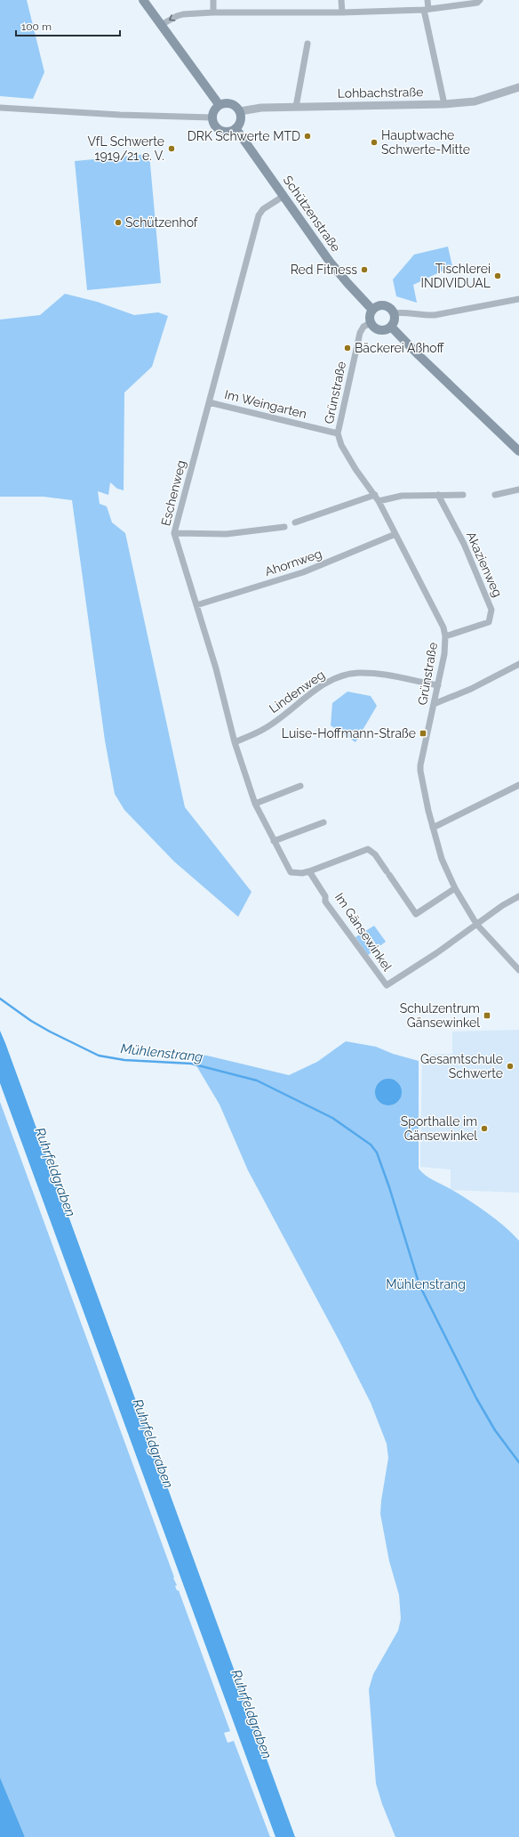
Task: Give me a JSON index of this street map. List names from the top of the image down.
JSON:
{
  "streets": {
    "main road": ["Schützenstraße"],
    "street": [
      "Lohbachstraße",
      "Grünstraße",
      "Im Weingarten",
      "Eschenweg",
      "Ahornweg",
      "Akazienweg",
      "Lindenweg",
      "Im Gänsewinkel"
    ]
  },
  "crossings": [
    ["Lohbachstraße", "Schützenstraße"],
    ["Schützenstraße", "Grünstraße"],
    ["Schützenstraße", "Eschenweg"],
    ["Grünstraße", "Im Weingarten"],
    ["Grünstraße", "Eschenweg"],
    ["Grünstraße", "Ahornweg"],
    ["Grünstraße", "Akazienweg"],
    ["Grünstraße", "Lindenweg"],
    ["Grünstraße", "Im Gänsewinkel"],
    ["Im Weingarten", "Eschenweg"],
    ["Eschenweg", "Ahornweg"],
    ["Eschenweg", "Lindenweg"],
    ["Eschenweg", "Im Gänsewinkel"]
  ],
  "water": ["Mühlenstrang", "Ruhrfeldgraben"],
  "parks": ["Mühlenstrang"],
  "places": {
    "other": [
      "DRK Schwerte MTD",
      "Hauptwache Schwerte-Mitte",
      "VfL Schwerte 1919/21 e. V.",
      "Schützenhof",
      "Red Fitness",
      "Tischlerei INDIVIDUAL",
      "Bäckerei Aßhoff",
      "Gesamtschule Schwerte",
      "Sporthalle im Gänsewinkel"
    ],
    "transit": ["Luise-Hoffmann-Straße", "Schulzentrum Gänsewinkel"]
  },
  "scale_bar": "100 m"
}
